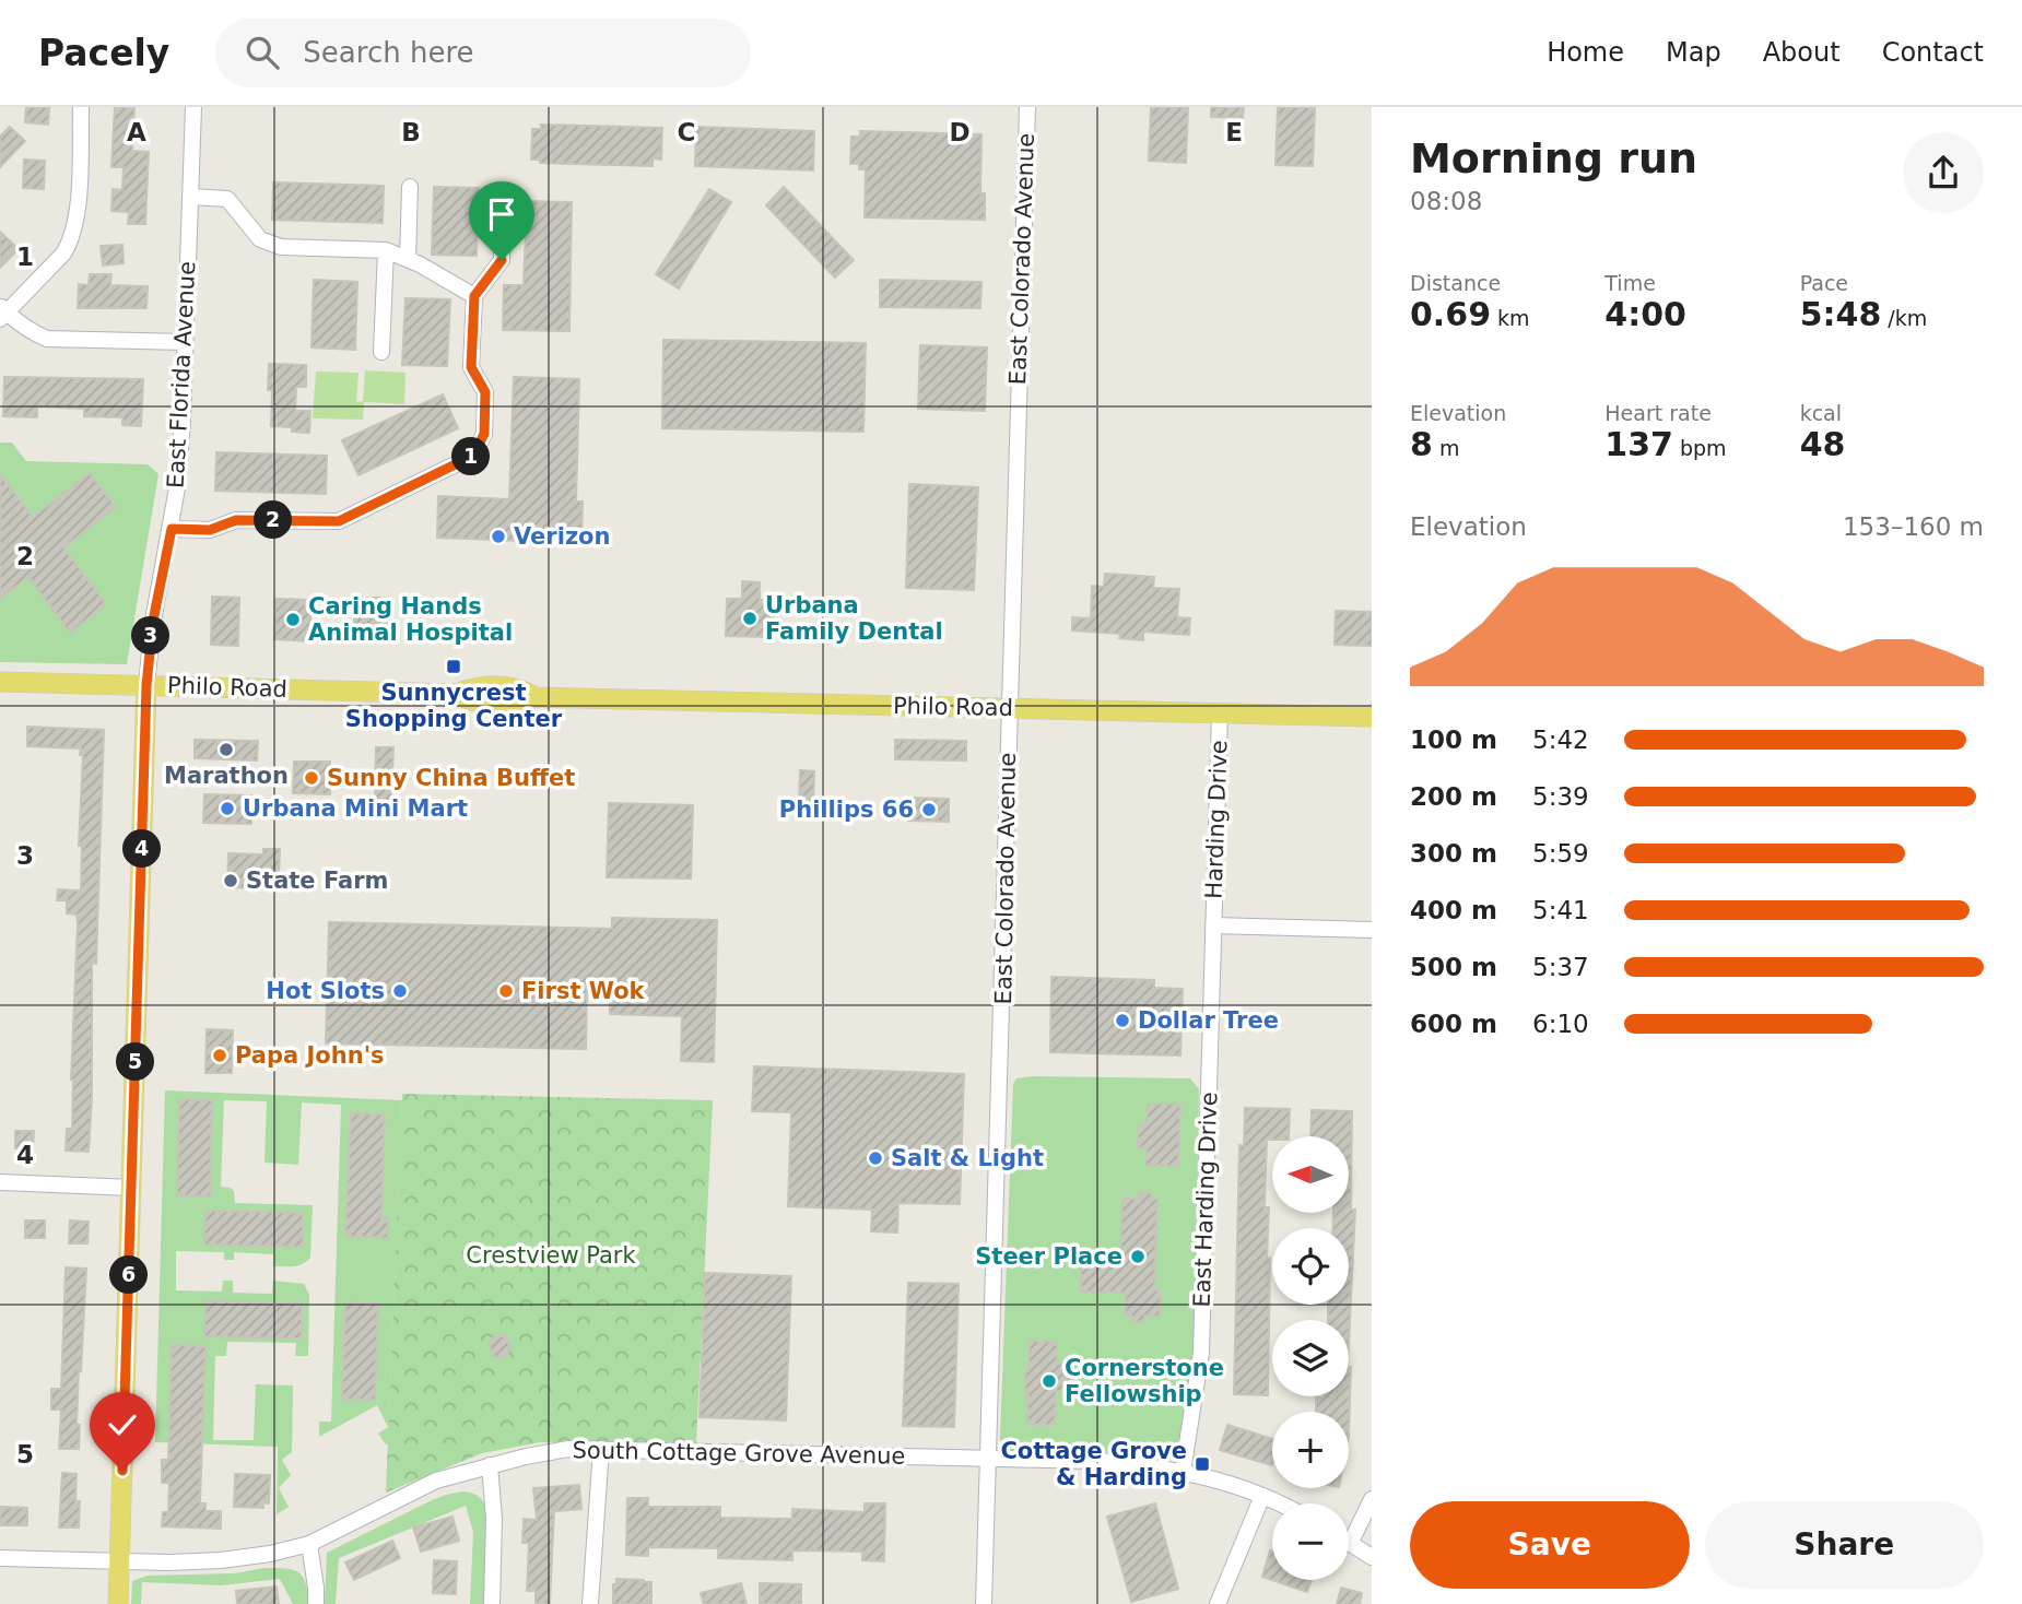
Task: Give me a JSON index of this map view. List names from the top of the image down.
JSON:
{
  "streets": {
    "main road": ["East Florida Avenue", "Philo Road"],
    "street": [
      "East Colorado Avenue",
      "Harding Drive",
      "East Harding Drive",
      "South Cottage Grove Avenue"
    ]
  },
  "crossings": [
    ["East Colorado Avenue", "Philo Road"],
    ["East Colorado Avenue", "South Cottage Grove Avenue"],
    ["East Florida Avenue", "Philo Road"],
    ["East Florida Avenue", "South Cottage Grove Avenue"],
    ["Philo Road", "Harding Drive"],
    ["Harding Drive", "East Harding Drive"],
    ["East Harding Drive", "South Cottage Grove Avenue"]
  ],
  "parks": ["Crestview Park"],
  "places": {
    "other": [
      "Verizon",
      "Urbana Family Dental",
      "Caring Hands Animal Hospital",
      "Marathon",
      "Sunny China Buffet",
      "Urbana Mini Mart",
      "Phillips 66",
      "State Farm",
      "Hot Slots",
      "First Wok",
      "Dollar Tree",
      "Papa John's",
      "Salt & Light",
      "Steer Place",
      "Cornerstone Fellowship"
    ],
    "transit": ["Sunnycrest Shopping Center", "Cottage Grove & Harding"]
  },
  "north": "left",
  "page": {
    "header": "Pacely",
    "search": "Search here",
    "nav": [
      "Home",
      "Map",
      "About",
      "Contact"
    ],
    "heading": ["Morning run", "08:08"],
    "stats": [
      ["Distance", "0.69 km"],
      ["Time", "4:00"],
      ["Pace", "5:48 /km"],
      ["Elevation", "8 m"],
      ["Heart rate", "137 bpm"],
      ["kcal", "48"]
    ],
    "pins": [
      "1",
      "2",
      "3",
      "4",
      "5",
      "6"
    ],
    "chart": ["Elevation", "153–160 m"],
    "list": [
      {
        "name": "100 m",
        "note": "5:42"
      },
      {
        "name": "200 m",
        "note": "5:39"
      },
      {
        "name": "300 m",
        "note": "5:59"
      },
      {
        "name": "400 m",
        "note": "5:41"
      },
      {
        "name": "500 m",
        "note": "5:37"
      },
      {
        "name": "600 m",
        "note": "6:10"
      }
    ],
    "map_buttons": ["+", "−"],
    "buttons": ["Save", "Share"]
  },
  "grid": {
    "columns": [
      "A",
      "B",
      "C",
      "D",
      "E"
    ],
    "rows": [
      "1",
      "2",
      "3",
      "4",
      "5"
    ]
  }
}
